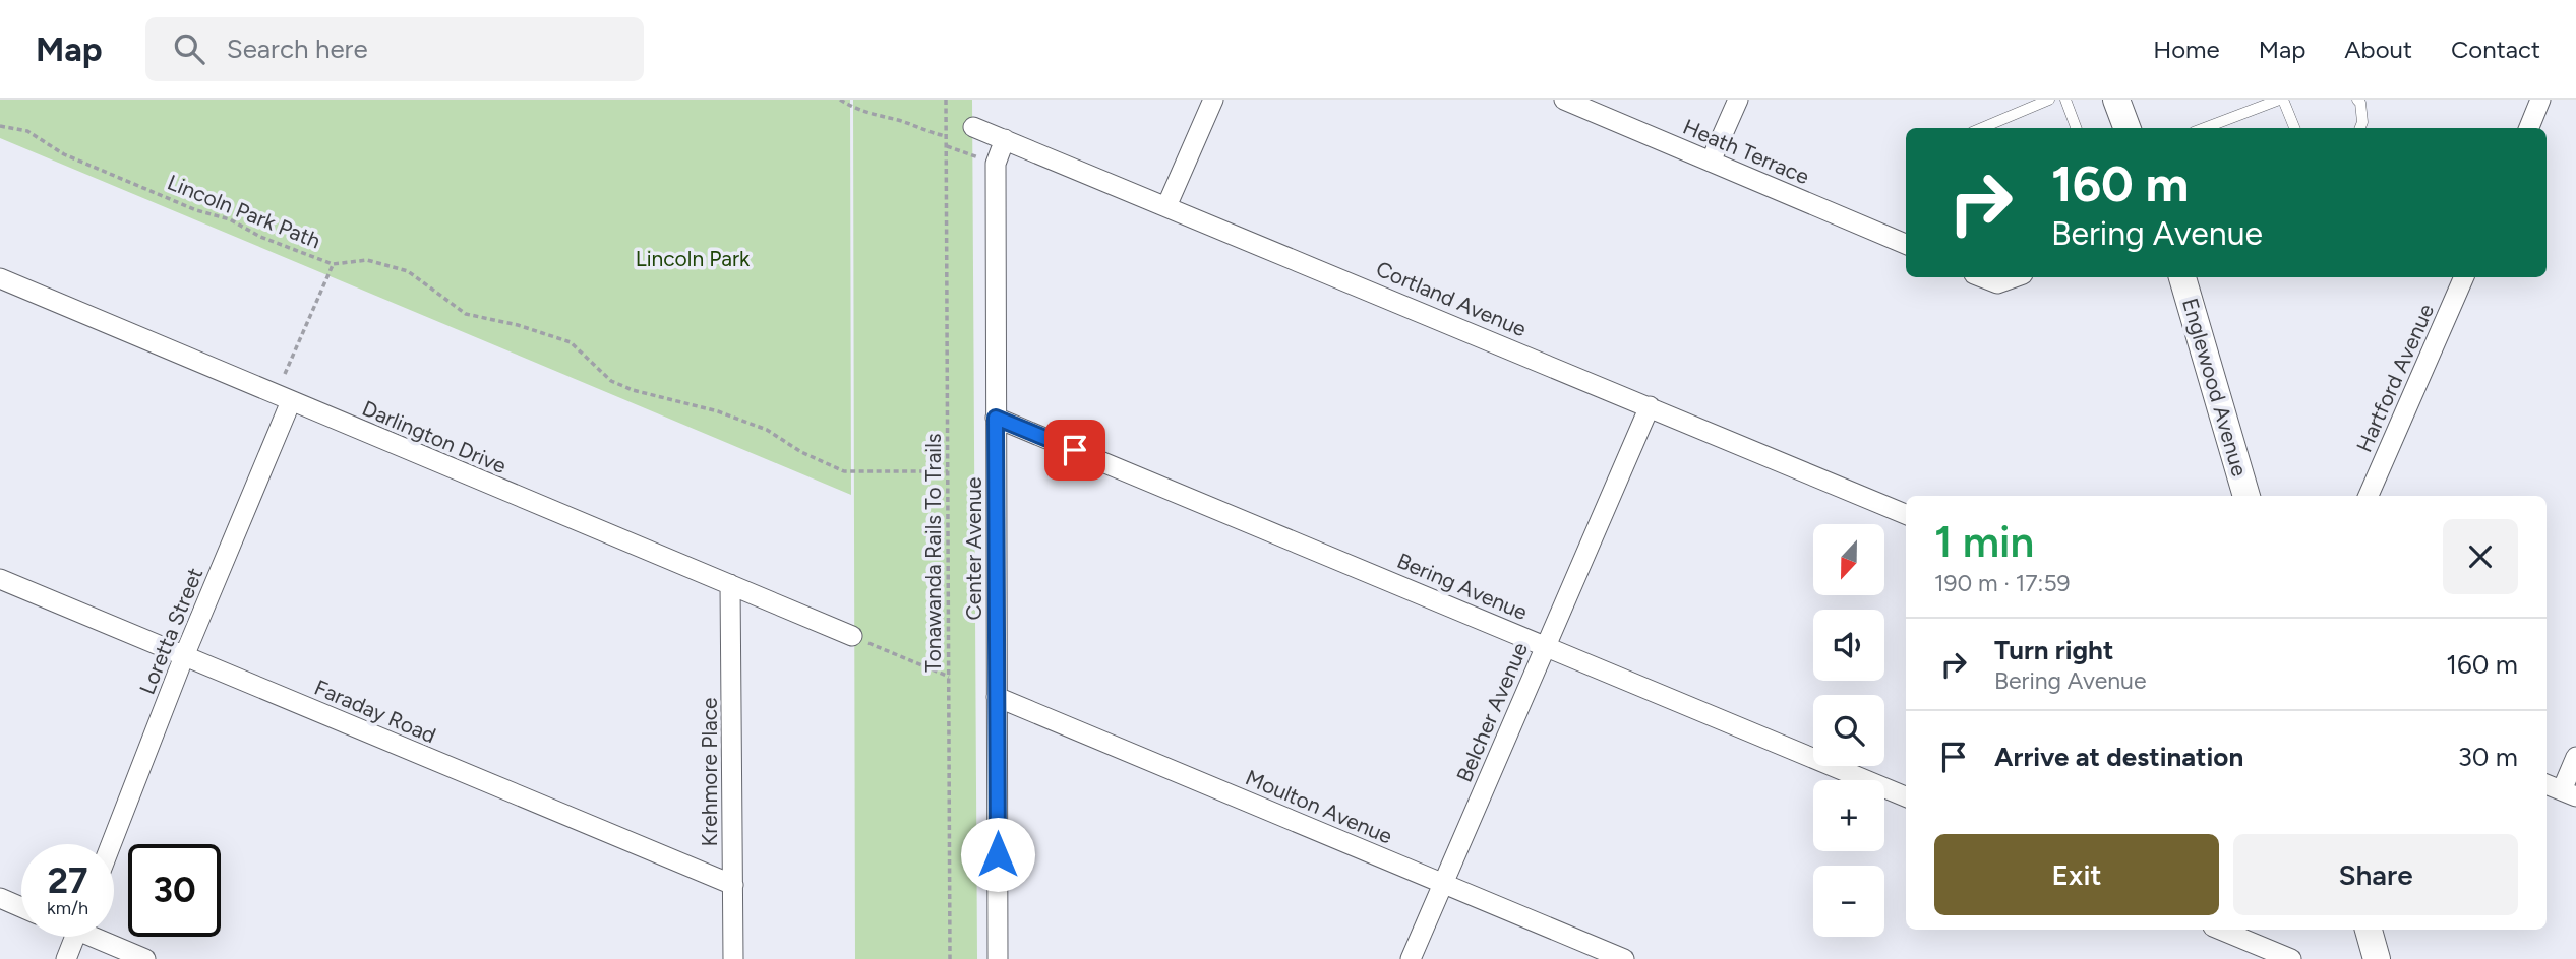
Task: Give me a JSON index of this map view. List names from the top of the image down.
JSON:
{
  "streets": {
    "street": [
      "Heath Terrace",
      "Cortland Avenue",
      "Hartford Avenue",
      "Englewood Avenue",
      "Darlington Drive",
      "Center Avenue",
      "Bering Avenue",
      "Loretta Street",
      "Faraday Road",
      "Belcher Avenue",
      "Krehmore Place",
      "Moulton Avenue"
    ],
    "path": ["Lincoln Park Path", "Tonawanda Rails To Trails"]
  },
  "crossings": [
    ["Lincoln Park Path", "Tonawanda Rails To Trails"],
    ["Cortland Avenue", "Center Avenue"],
    ["Cortland Avenue", "Belcher Avenue"],
    ["Darlington Drive", "Loretta Street"],
    ["Darlington Drive", "Krehmore Place"],
    ["Center Avenue", "Bering Avenue"],
    ["Center Avenue", "Moulton Avenue"],
    ["Bering Avenue", "Belcher Avenue"],
    ["Loretta Street", "Faraday Road"],
    ["Faraday Road", "Krehmore Place"],
    ["Belcher Avenue", "Moulton Avenue"]
  ],
  "parks": ["Lincoln Park"],
  "north": "bottom",
  "page": {
    "header": "Map",
    "search": "Search here",
    "nav": [
      "Home",
      "Map",
      "About",
      "Contact"
    ],
    "turn": ["160 m", "Bering Avenue"],
    "heading": ["1 min", "190 m · 17:59"],
    "map_buttons": ["+", "−"],
    "list": [
      {
        "name": "Turn right",
        "note": "Bering Avenue",
        "value": "160 m"
      },
      {
        "name": "Arrive at destination",
        "value": "30 m"
      }
    ],
    "buttons": ["Exit", "Share"],
    "speed": "27 km/h",
    "limit": "30"
  }
}
